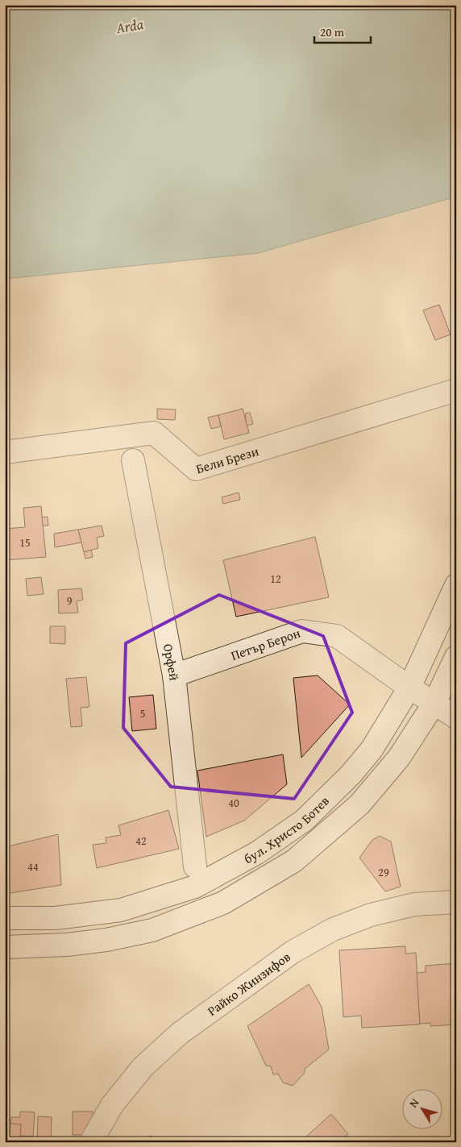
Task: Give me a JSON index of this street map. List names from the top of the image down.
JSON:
{
  "streets": {
    "street": [
      "Бели Брези",
      "Петър Берон",
      "Орфей",
      "бул. Христо Ботев",
      "Райко Жинзифов"
    ]
  },
  "crossings": [
    ["Петър Берон", "Орфей"],
    ["Петър Берон", "бул. Христо Ботев"]
  ],
  "water": ["Arda"],
  "house_numbers": [
    "15",
    "12",
    "9",
    "5",
    "40",
    "42",
    "44",
    "29"
  ],
  "scale_bar": "20 m",
  "north": "top left"
}
